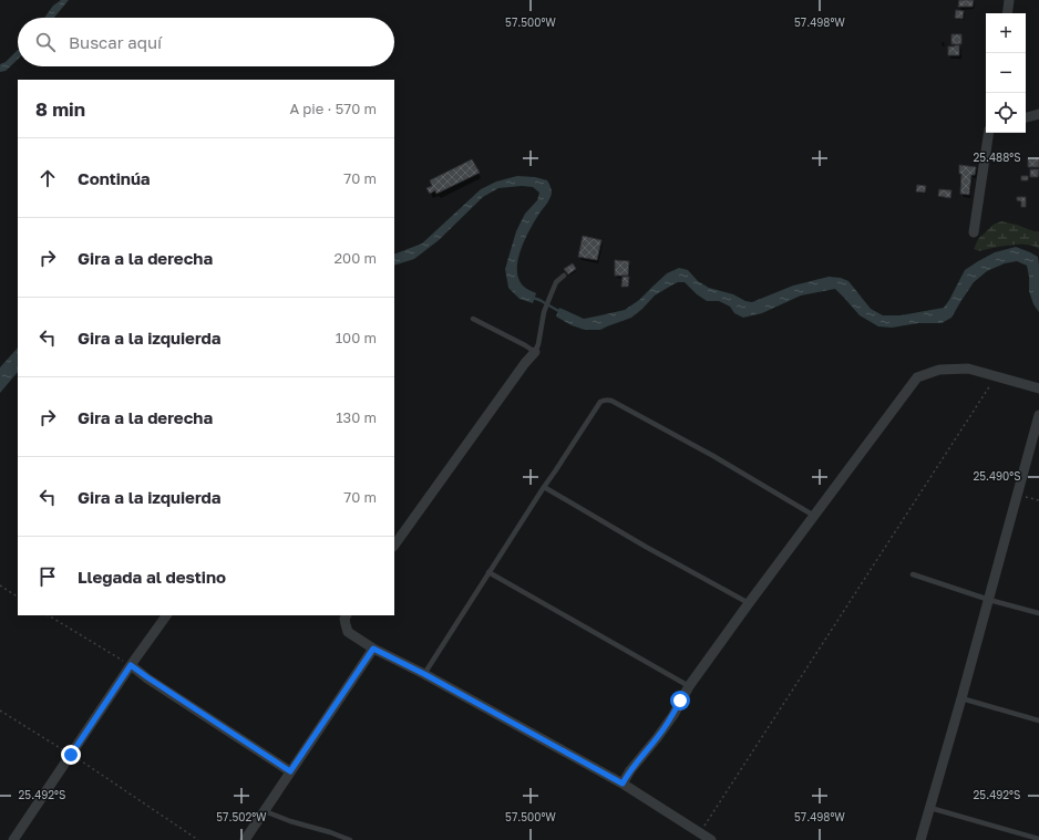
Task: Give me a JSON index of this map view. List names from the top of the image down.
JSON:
{
  "page": {
    "map_buttons": ["+", "−"],
    "search": "Buscar aquí",
    "heading": ["8 min", "A pie · 570 m"],
    "list": [
      ["Continúa", "70 m"],
      ["Gira a la derecha", "200 m"],
      ["Gira a la izquierda", "100 m"],
      ["Gira a la derecha", "130 m"],
      ["Gira a la izquierda", "70 m"],
      "Llegada al destino"
    ]
  },
  "coordinates": [
    "57.500°W",
    "57.498°W",
    "25.488°S",
    "25.490°S",
    "25.492°S",
    "57.502°W"
  ]
}
